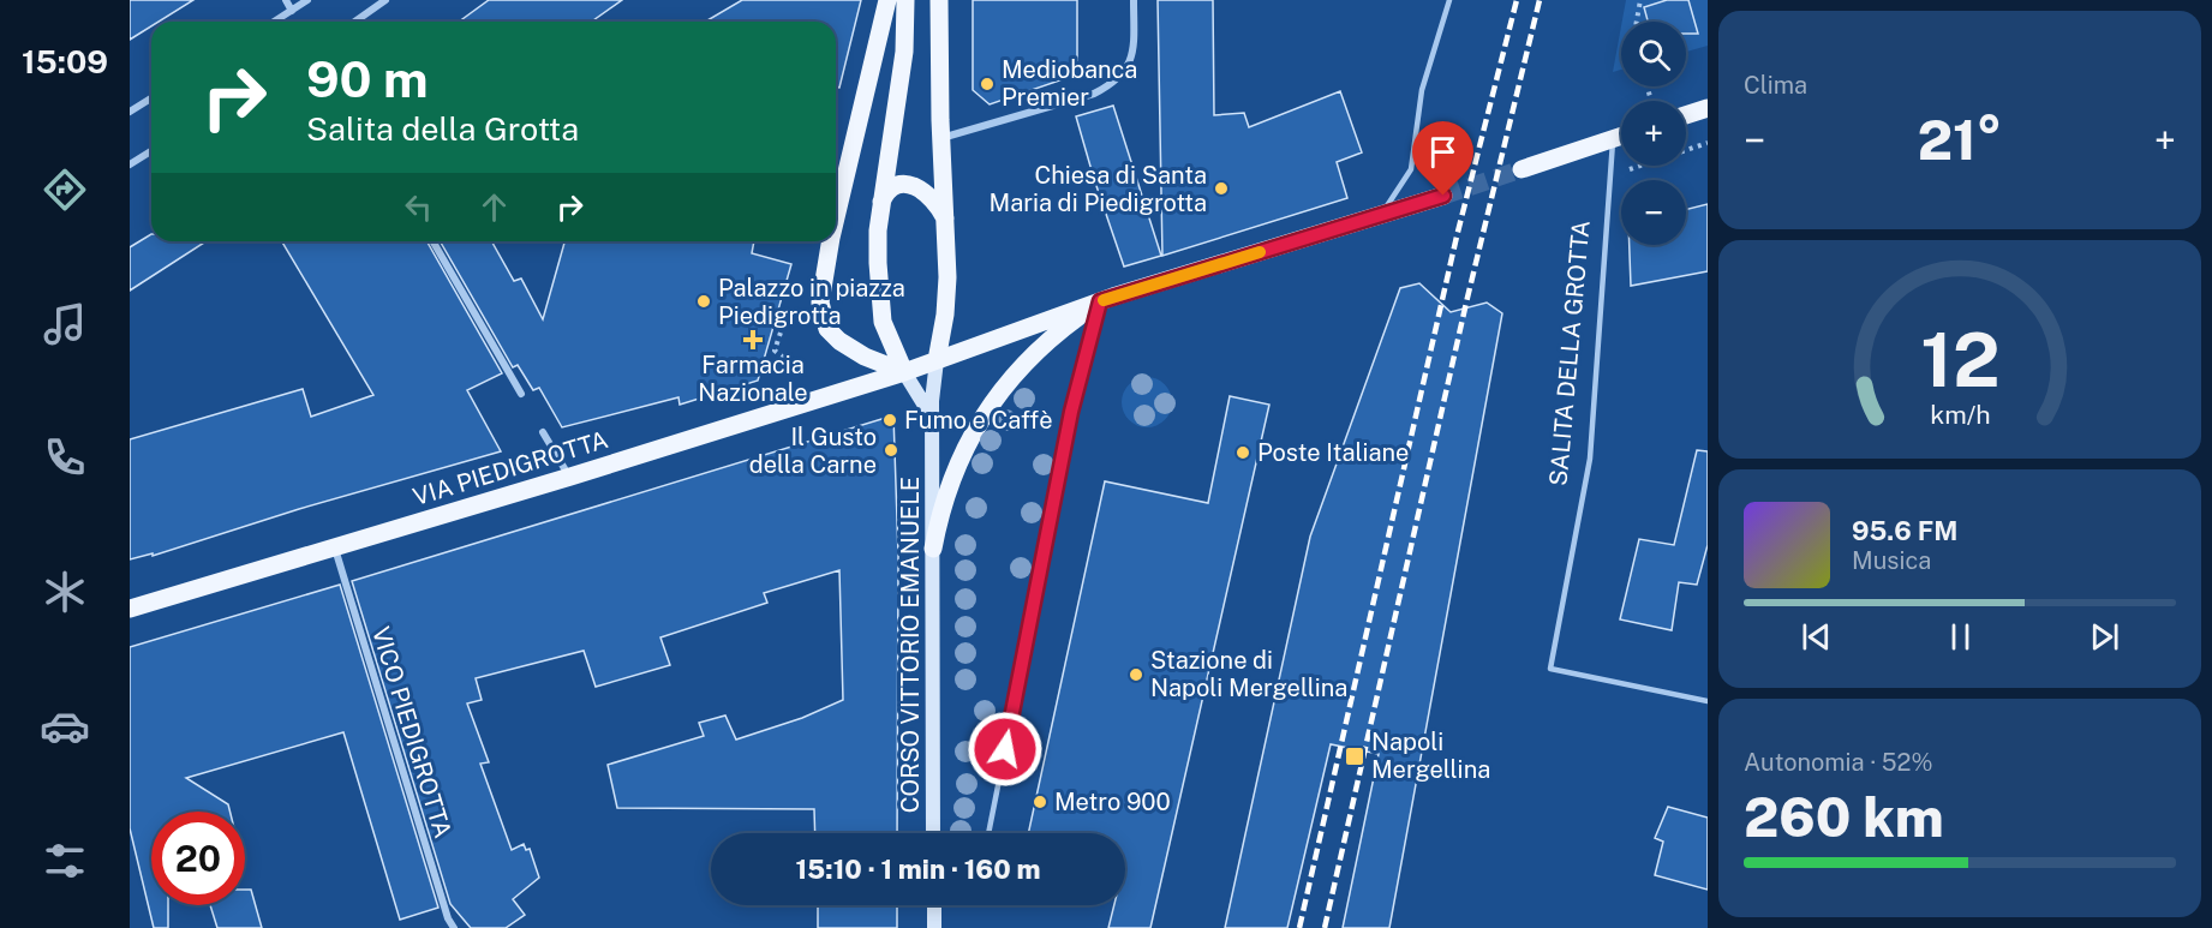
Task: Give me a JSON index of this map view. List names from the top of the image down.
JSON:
{
  "streets": {
    "main road": ["VIA PIEDIGROTTA"],
    "street": ["CORSO VITTORIO EMANUELE", "VICO PIEDIGROTTA"],
    "lane": ["SALITA DELLA GROTTA"]
  },
  "crossings": [
    ["VIA PIEDIGROTTA", "VICO PIEDIGROTTA"]
  ],
  "places": {
    "other": [
      "Mediobanca Premier",
      "Chiesa di Santa Maria di Piedigrotta",
      "Palazzo in piazza Piedigrotta",
      "Fumo e Caffè",
      "Il Gusto della Carne",
      "Poste Italiane",
      "Stazione di Napoli Mergellina",
      "Metro 900"
    ],
    "health": ["Farmacia Nazionale"],
    "transit": ["Napoli Mergellina"]
  },
  "page": {
    "tabs": "15:09",
    "tile": [
      "Clima",
      ["Autonomia · 52%", "260 km"]
    ],
    "map_buttons": ["+", "−"],
    "turn": ["90 m", "Salita della Grotta"],
    "heat": ["−", "21°", "+"],
    "song": ["95.6 FM", "Musica"],
    "limit": "20",
    "trip": "15:10 · 1 min · 160 m",
    "gauge": ["12", "km/h"]
  }
}
